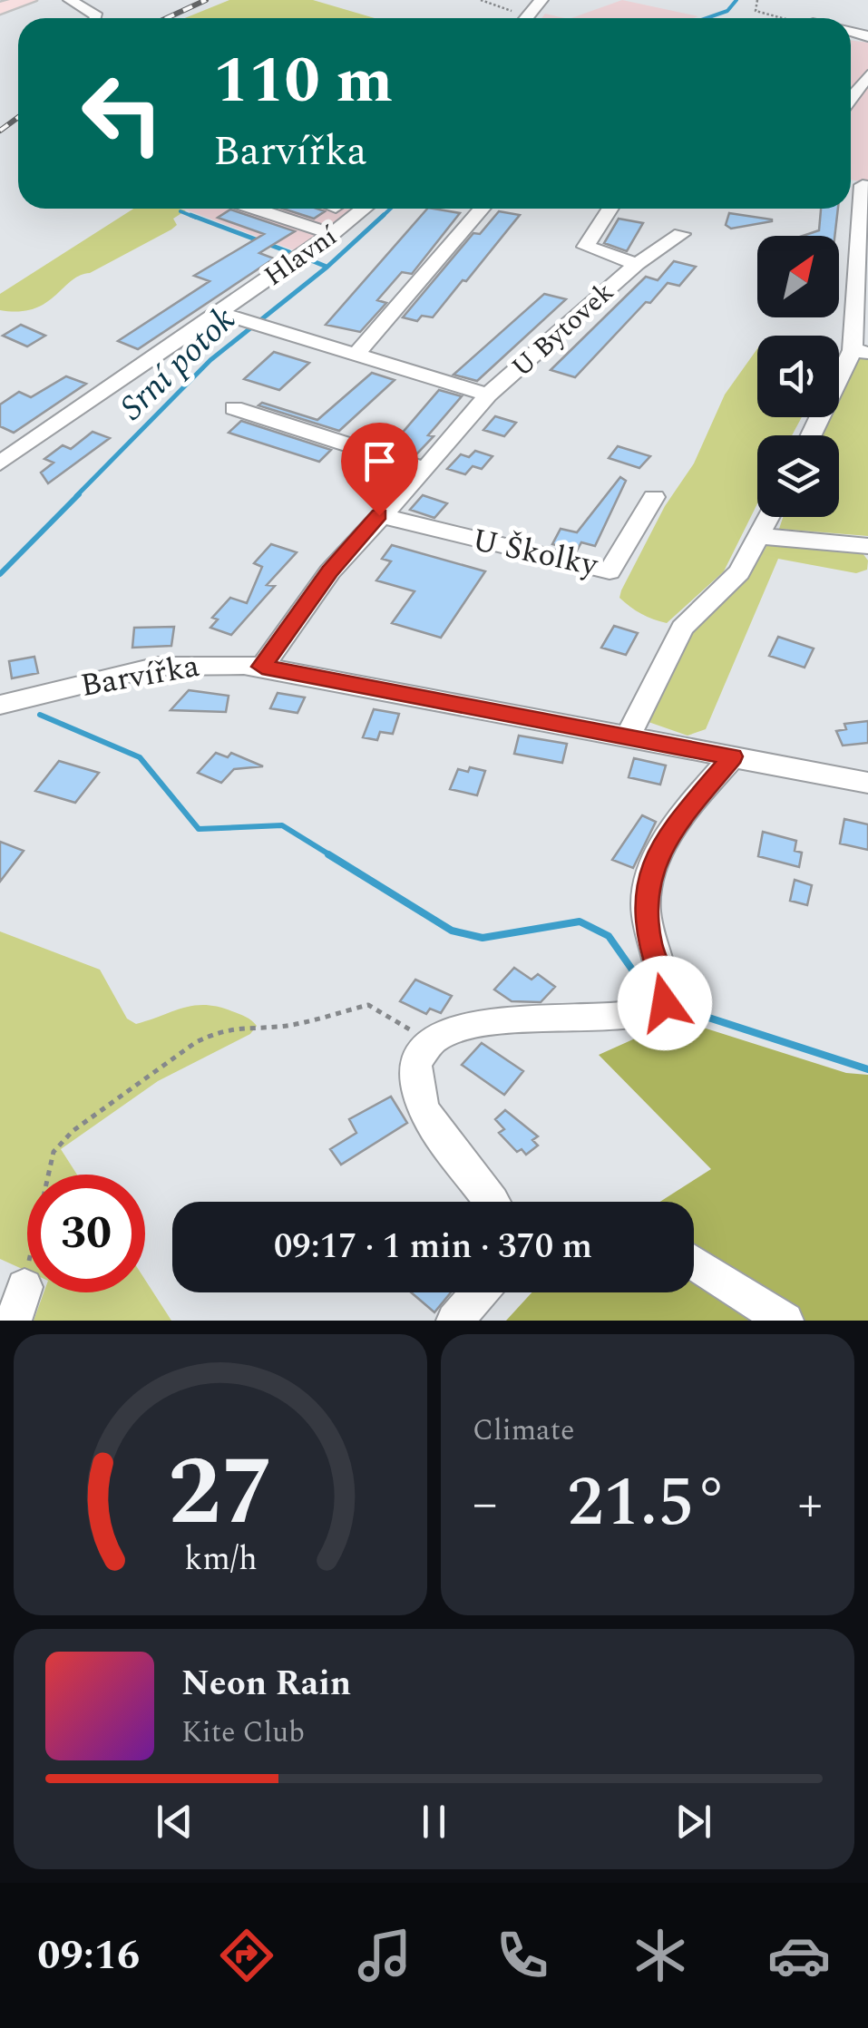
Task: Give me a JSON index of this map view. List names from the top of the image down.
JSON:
{
  "streets": {
    "street": [
      "Hlavní",
      "U Bytovek",
      "U Školky",
      "Barvířka"
    ]
  },
  "water": ["Srní potok"],
  "north": "top right",
  "page": {
    "turn": ["110 m", "Barvířka"],
    "limit": "30",
    "trip": "09:17 · 1 min · 370 m",
    "tile": "Climate",
    "heat": ["−", "21.5°", "+"],
    "song": ["Neon Rain", "Kite Club"],
    "tabs": "09:16",
    "gauge": ["27", "km/h"]
  }
}
